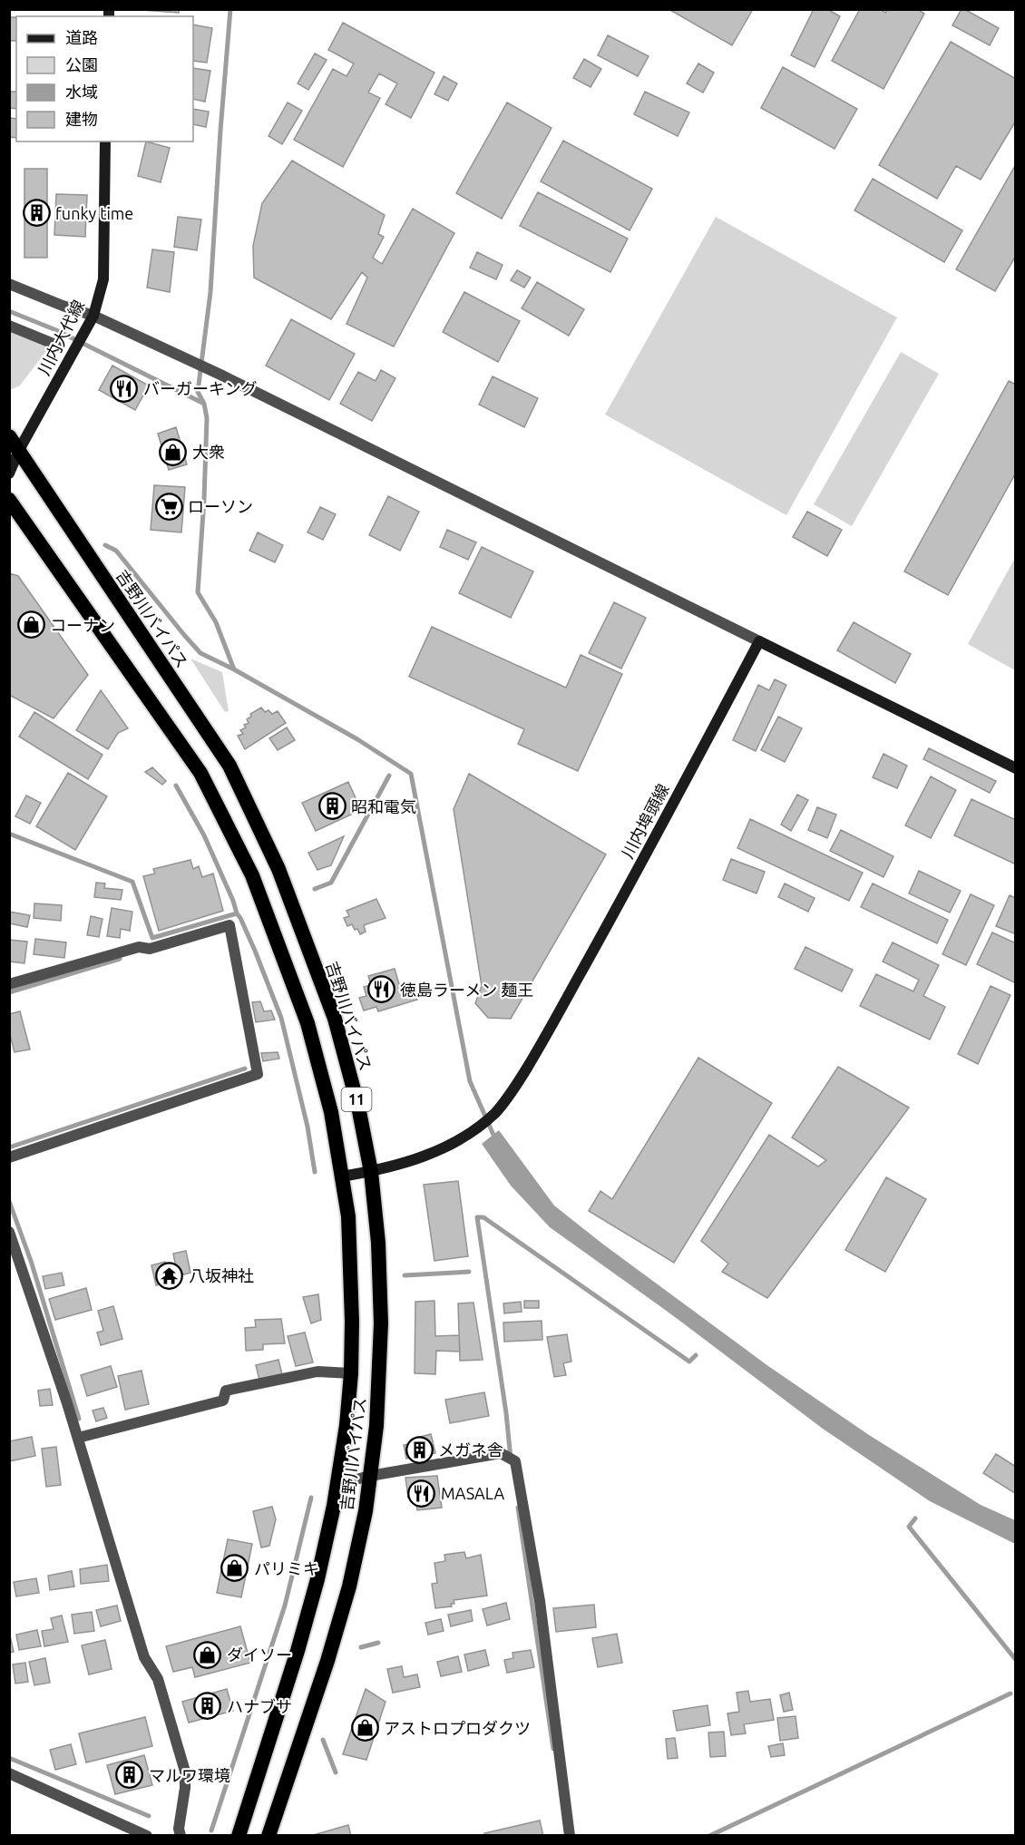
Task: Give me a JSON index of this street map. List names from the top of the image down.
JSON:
{
  "streets": {
    "highway": ["吉野川バイパス", "11"],
    "main road": ["川内大代線", "川内埠頭線"]
  },
  "crossings": [
    ["川内大代線", "吉野川バイパス"],
    ["吉野川バイパス", "川内埠頭線"]
  ],
  "places": {
    "building": [
      "funky time",
      "昭和電気",
      "メガネ舎",
      "ハナブサ",
      "マルワ環境"
    ],
    "restaurant": ["バーガーキング", "徳島ラーメン 麺王", "MASALA"],
    "shop": [
      "大衆",
      "コーナン",
      "パリミキ",
      "ダイソー",
      "アストロプロダクツ"
    ],
    "supermarket": ["ローソン"],
    "temple": ["八坂神社"]
  },
  "legend": [
    "道路",
    "公園",
    "水域",
    "建物"
  ]
}
